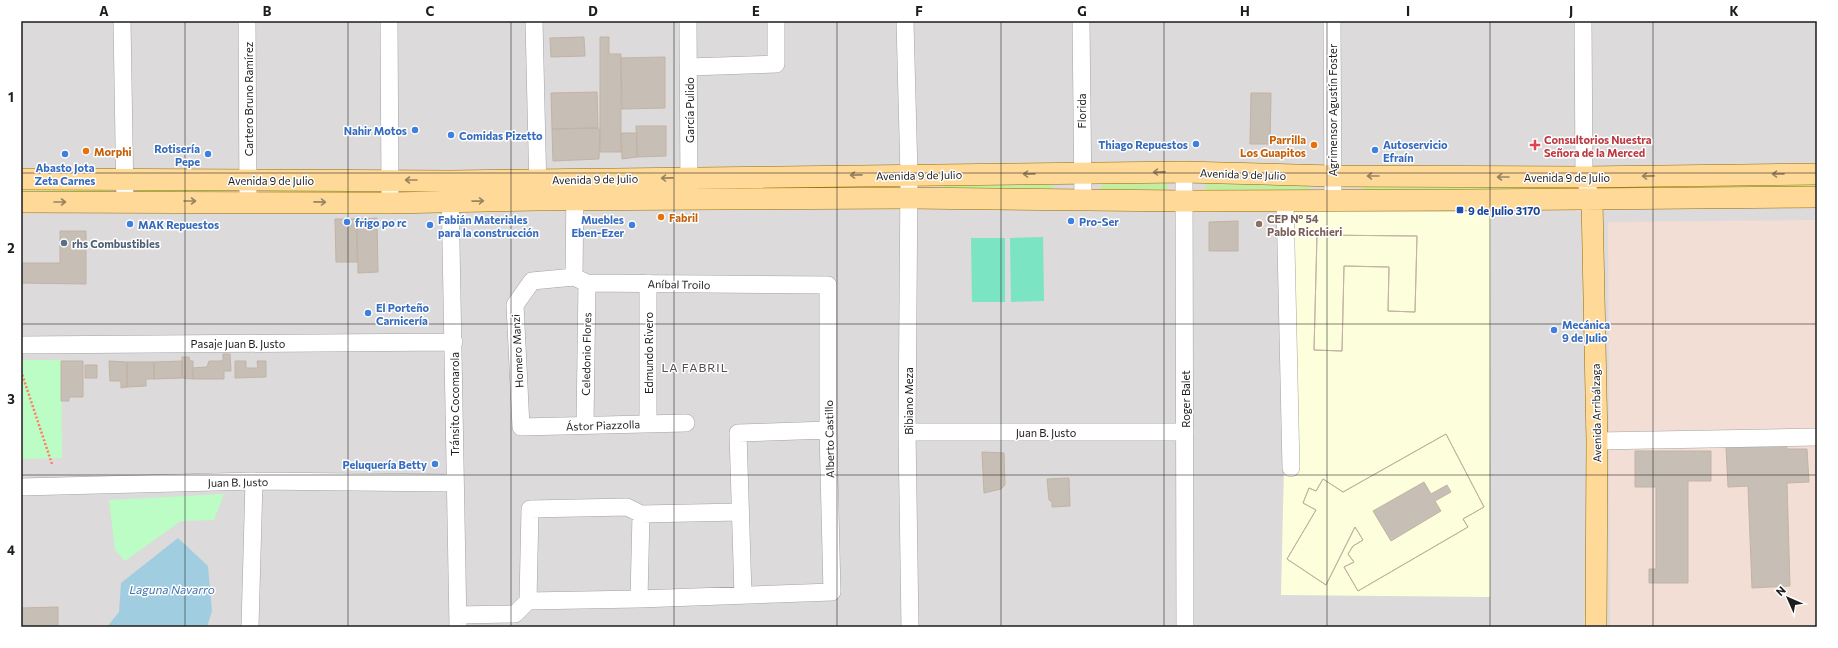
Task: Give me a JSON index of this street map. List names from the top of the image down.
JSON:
{
  "streets": {
    "main road": ["Avenida 9 de Julio", "Avenida Arribálzaga"],
    "street": [
      "Cartero Bruno Ramírez",
      "García Pulido",
      "Agrimensor Agustín Foster",
      "Florida",
      "Aníbal Troilo",
      "Pasaje Juan B. Justo",
      "Homero Manzi",
      "Edmundo Rivero",
      "Celedonio Flores",
      "Roger Balet",
      "Bibiano Meza",
      "Tránsito Cocomarola",
      "Ástor Piazzolla",
      "Juan B. Justo",
      "Alberto Castillo"
    ]
  },
  "crossings": [
    ["Cartero Bruno Ramírez", "Avenida 9 de Julio"],
    ["García Pulido", "Avenida 9 de Julio"],
    ["Agrimensor Agustín Foster", "Avenida 9 de Julio"],
    ["Florida", "Avenida 9 de Julio"],
    ["Avenida 9 de Julio", "Celedonio Flores"],
    ["Avenida 9 de Julio", "Roger Balet"],
    ["Avenida 9 de Julio", "Bibiano Meza"],
    ["Avenida 9 de Julio", "Tránsito Cocomarola"],
    ["Avenida 9 de Julio", "Avenida Arribálzaga"],
    ["Aníbal Troilo", "Homero Manzi"],
    ["Aníbal Troilo", "Edmundo Rivero"],
    ["Aníbal Troilo", "Celedonio Flores"],
    ["Aníbal Troilo", "Alberto Castillo"],
    ["Pasaje Juan B. Justo", "Tránsito Cocomarola"],
    ["Homero Manzi", "Ástor Piazzolla"],
    ["Edmundo Rivero", "Ástor Piazzolla"],
    ["Celedonio Flores", "Ástor Piazzolla"],
    ["Roger Balet", "Juan B. Justo"],
    ["Bibiano Meza", "Juan B. Justo"],
    ["Tránsito Cocomarola", "Juan B. Justo"]
  ],
  "districts": ["LA FABRIL"],
  "water": ["Laguna Navarro"],
  "places": {
    "other": [
      "Nahir Motos",
      "Comidas Pizetto",
      "Thiago Repuestos",
      "Parrilla Los Guapitos",
      "Autoservicio Efraín",
      "Morphi",
      "Abasto Jota Zeta Carnes",
      "Rotisería Pepe",
      "Fabril",
      "Pro-Ser",
      "frigo po rc",
      "MAK Repuestos",
      "CEP Nº 54 Pablo Ricchieri",
      "Fabián Materiales para la construcción",
      "Muebles Eben-Ezer",
      "rhs Combustibles",
      "El Porteño Carnicería",
      "Mecánica 9 de Julio",
      "Peluquería Betty"
    ],
    "health": ["Consultorios Nuestra Señora de la Merced"],
    "transit": ["9 de Julio 3170"]
  },
  "north": "top left",
  "grid": {
    "columns": [
      "A",
      "B",
      "C",
      "D",
      "E",
      "F",
      "G",
      "H",
      "I",
      "J",
      "K"
    ],
    "rows": [
      "1",
      "2",
      "3",
      "4"
    ]
  }
}
